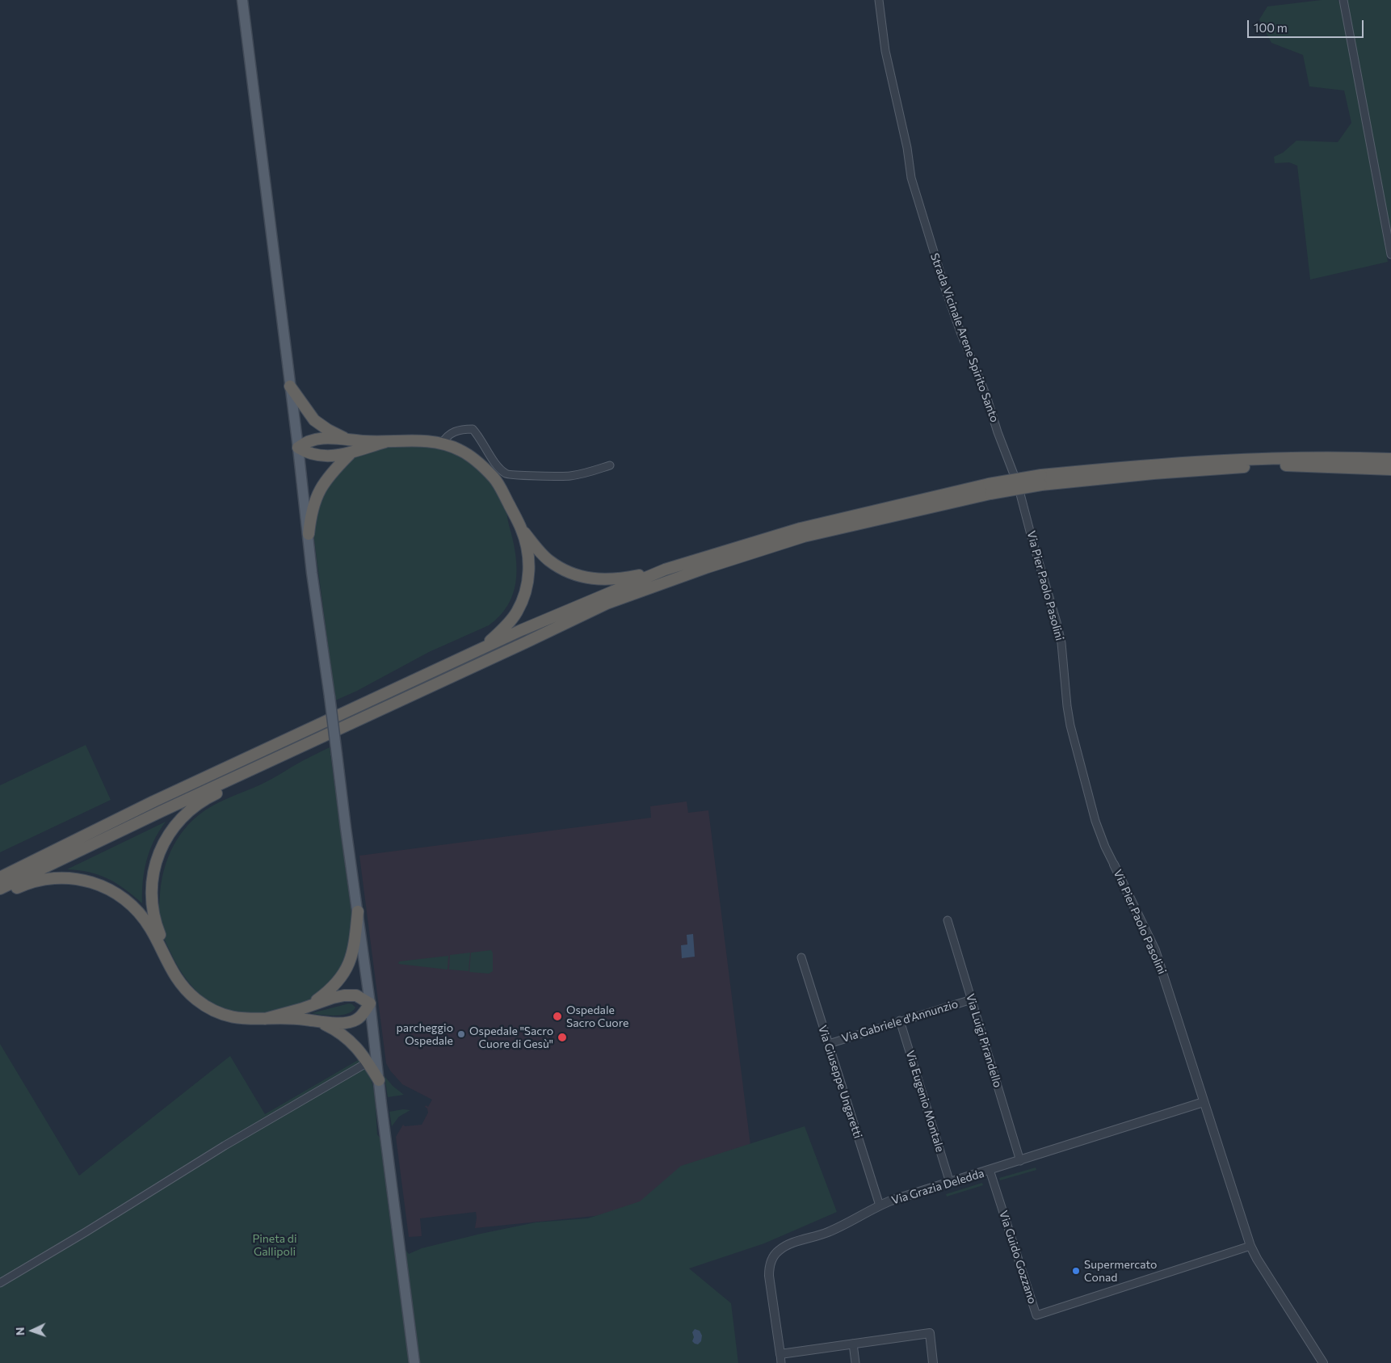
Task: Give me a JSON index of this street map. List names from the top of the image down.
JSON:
{
  "streets": {
    "street": [
      "Strada Vicinale Arene Spirito Santo",
      "Via Pier Paolo Pasolini",
      "Via Gabriele d'Annunzio",
      "Via Luigi Pirandello",
      "Via Giuseppe Ungaretti",
      "Via Eugenio Montale",
      "Via Grazia Deledda",
      "Via Guido Gozzano"
    ]
  },
  "crossings": [
    ["Strada Vicinale Arene Spirito Santo", "Via Pier Paolo Pasolini"],
    ["Via Pier Paolo Pasolini", "Via Grazia Deledda"],
    ["Via Pier Paolo Pasolini", "Via Guido Gozzano"],
    ["Via Gabriele d'Annunzio", "Via Luigi Pirandello"],
    ["Via Gabriele d'Annunzio", "Via Giuseppe Ungaretti"],
    ["Via Gabriele d'Annunzio", "Via Eugenio Montale"],
    ["Via Luigi Pirandello", "Via Grazia Deledda"],
    ["Via Giuseppe Ungaretti", "Via Grazia Deledda"],
    ["Via Eugenio Montale", "Via Grazia Deledda"],
    ["Via Grazia Deledda", "Via Guido Gozzano"]
  ],
  "parks": ["Pineta di Gallipoli"],
  "places": [
    "Ospedale Sacro Cuore",
    "parcheggio Ospedale",
    "Ospedale \"Sacro Cuore di Gesù\"",
    "Supermercato Conad"
  ],
  "scale_bar": "100 m",
  "north": "left"
}
